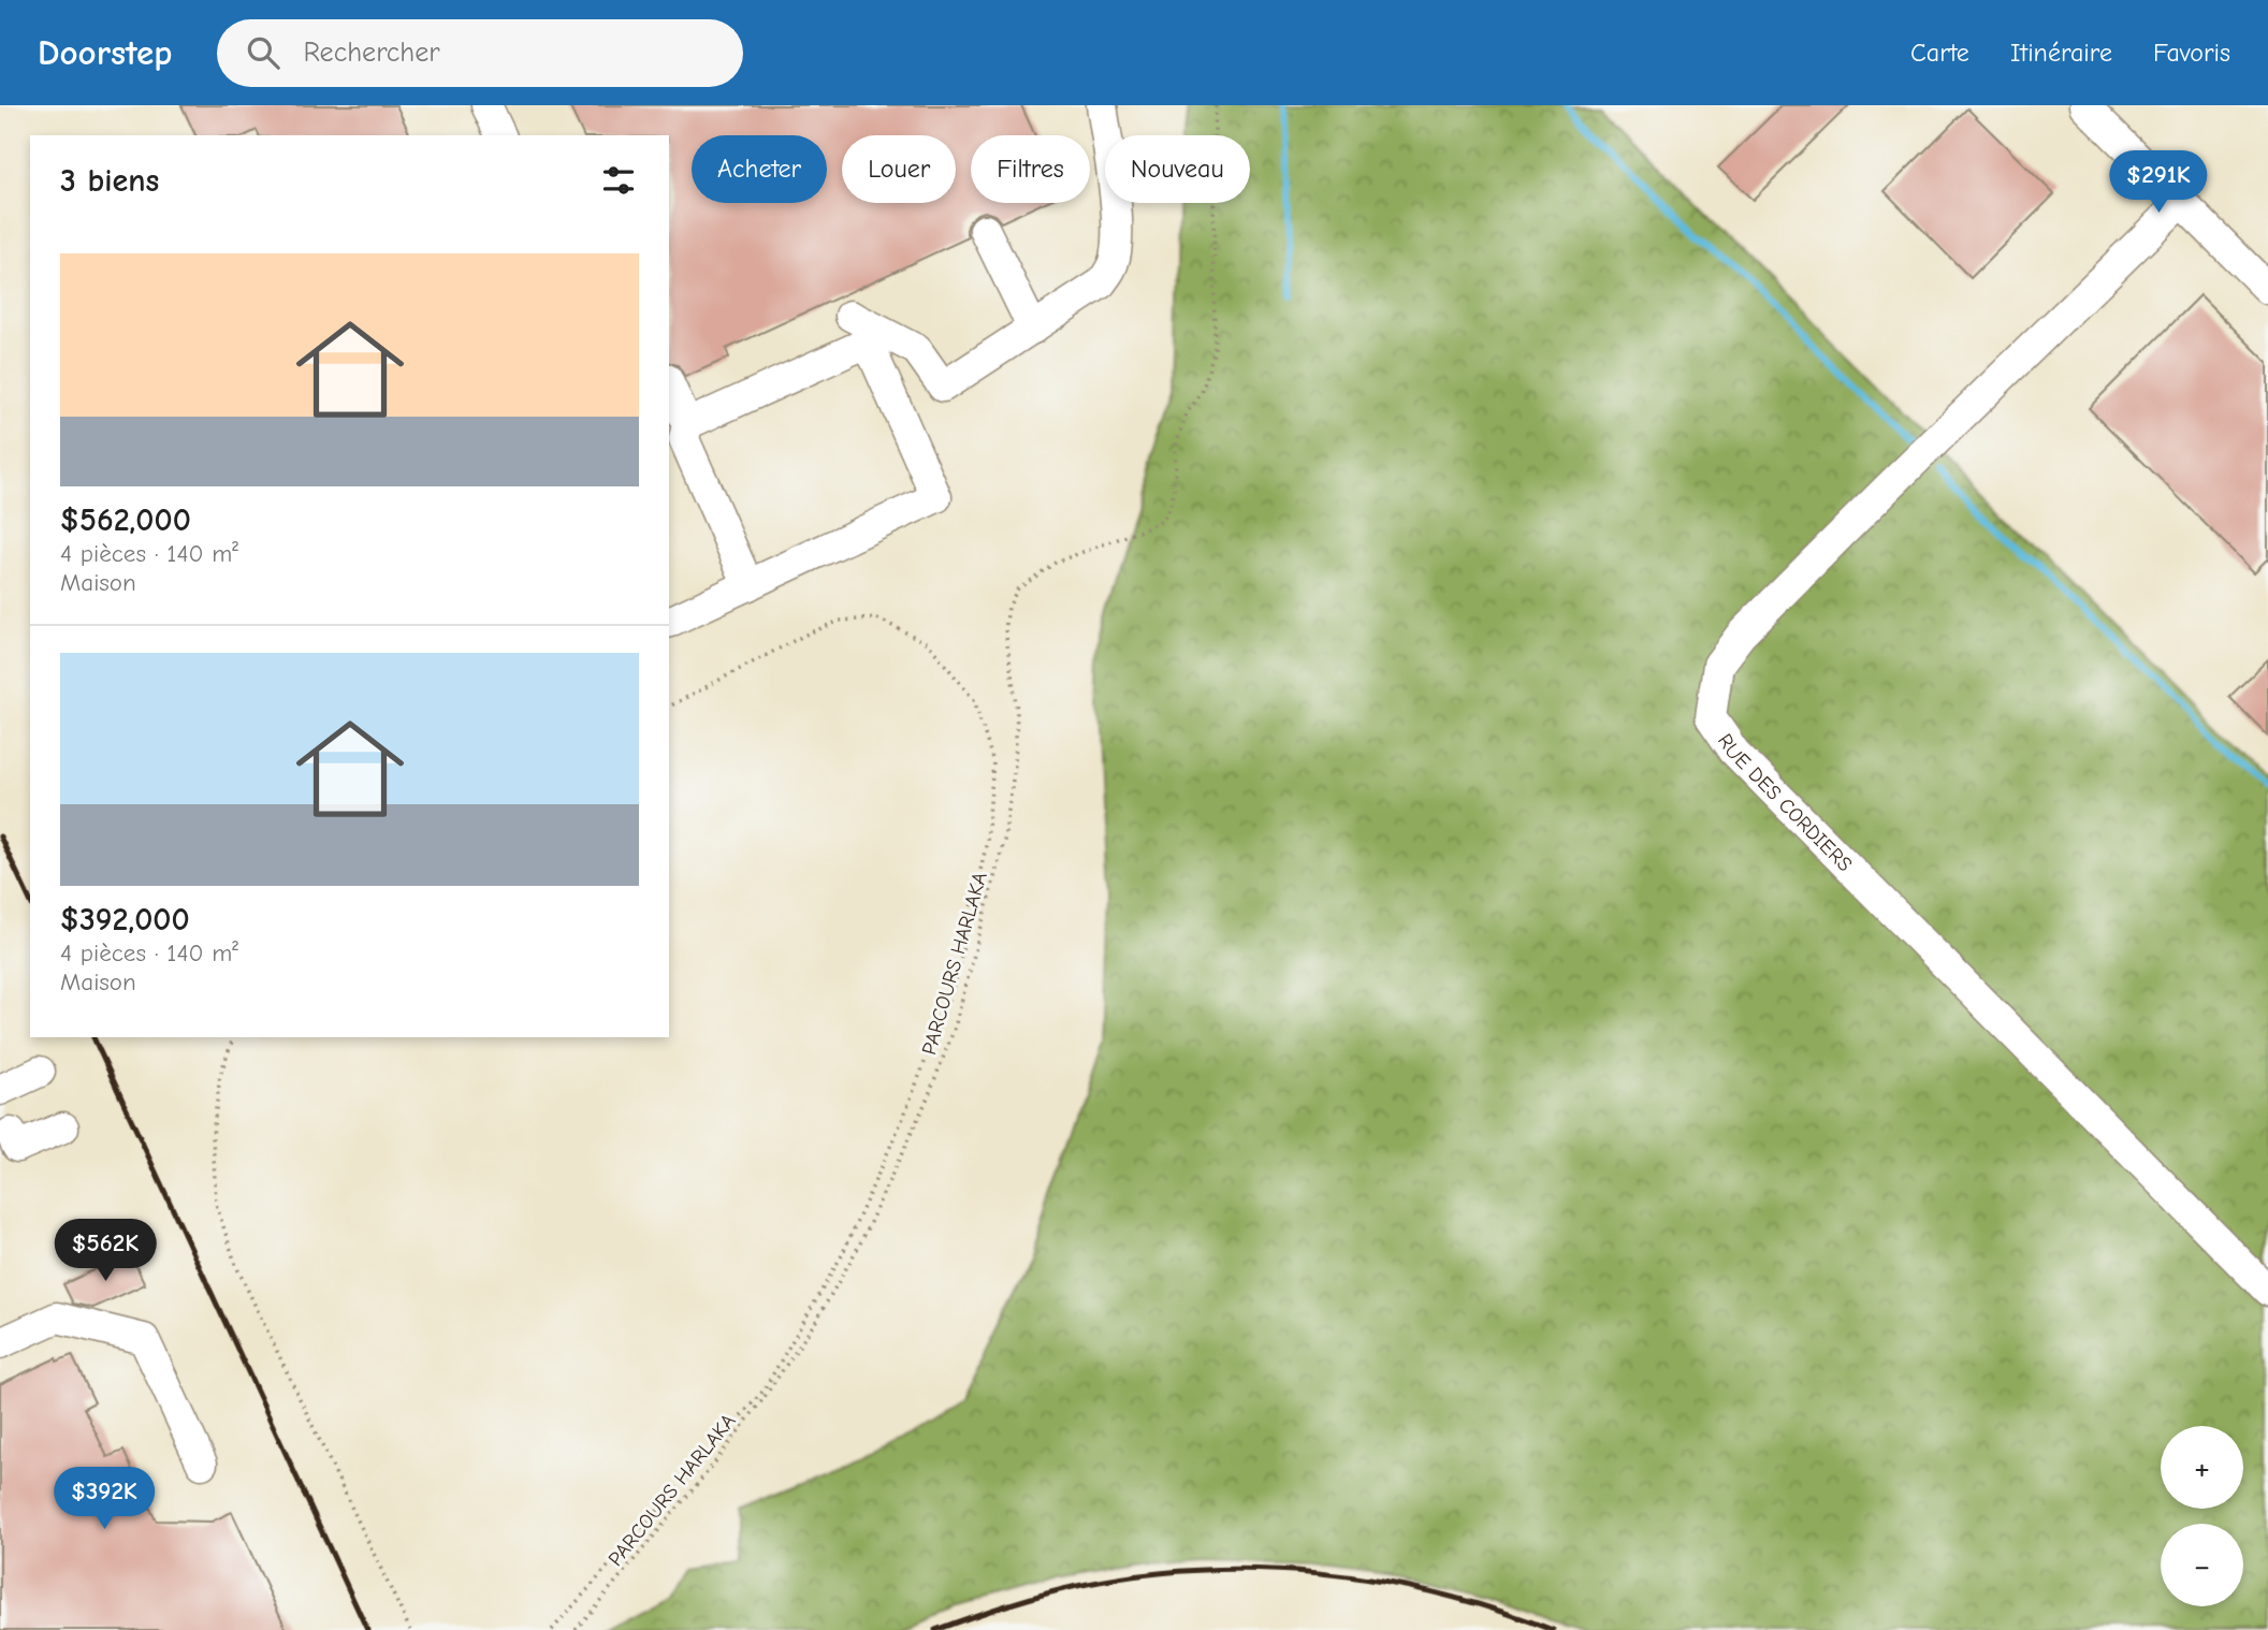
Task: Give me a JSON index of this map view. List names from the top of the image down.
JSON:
{
  "streets": {
    "street": ["RUE DES CORDIERS"],
    "path": ["PARCOURS HARLAKA"]
  },
  "page": {
    "header": "Doorstep",
    "search": "Rechercher",
    "nav": ["Carte", "Itinéraire", "Favoris"],
    "chip": [
      "Acheter",
      "Louer",
      "Filtres",
      "Nouveau"
    ],
    "heading": "3 biens",
    "price": ["$291K", "$562K", "$392K"],
    "list": [
      {
        "name": "$562,000",
        "note": "4 pièces · 140 m² · Maison"
      },
      {
        "name": "$392,000",
        "note": "4 pièces · 140 m² · Maison"
      }
    ],
    "map_buttons": ["+", "−"]
  }
}
